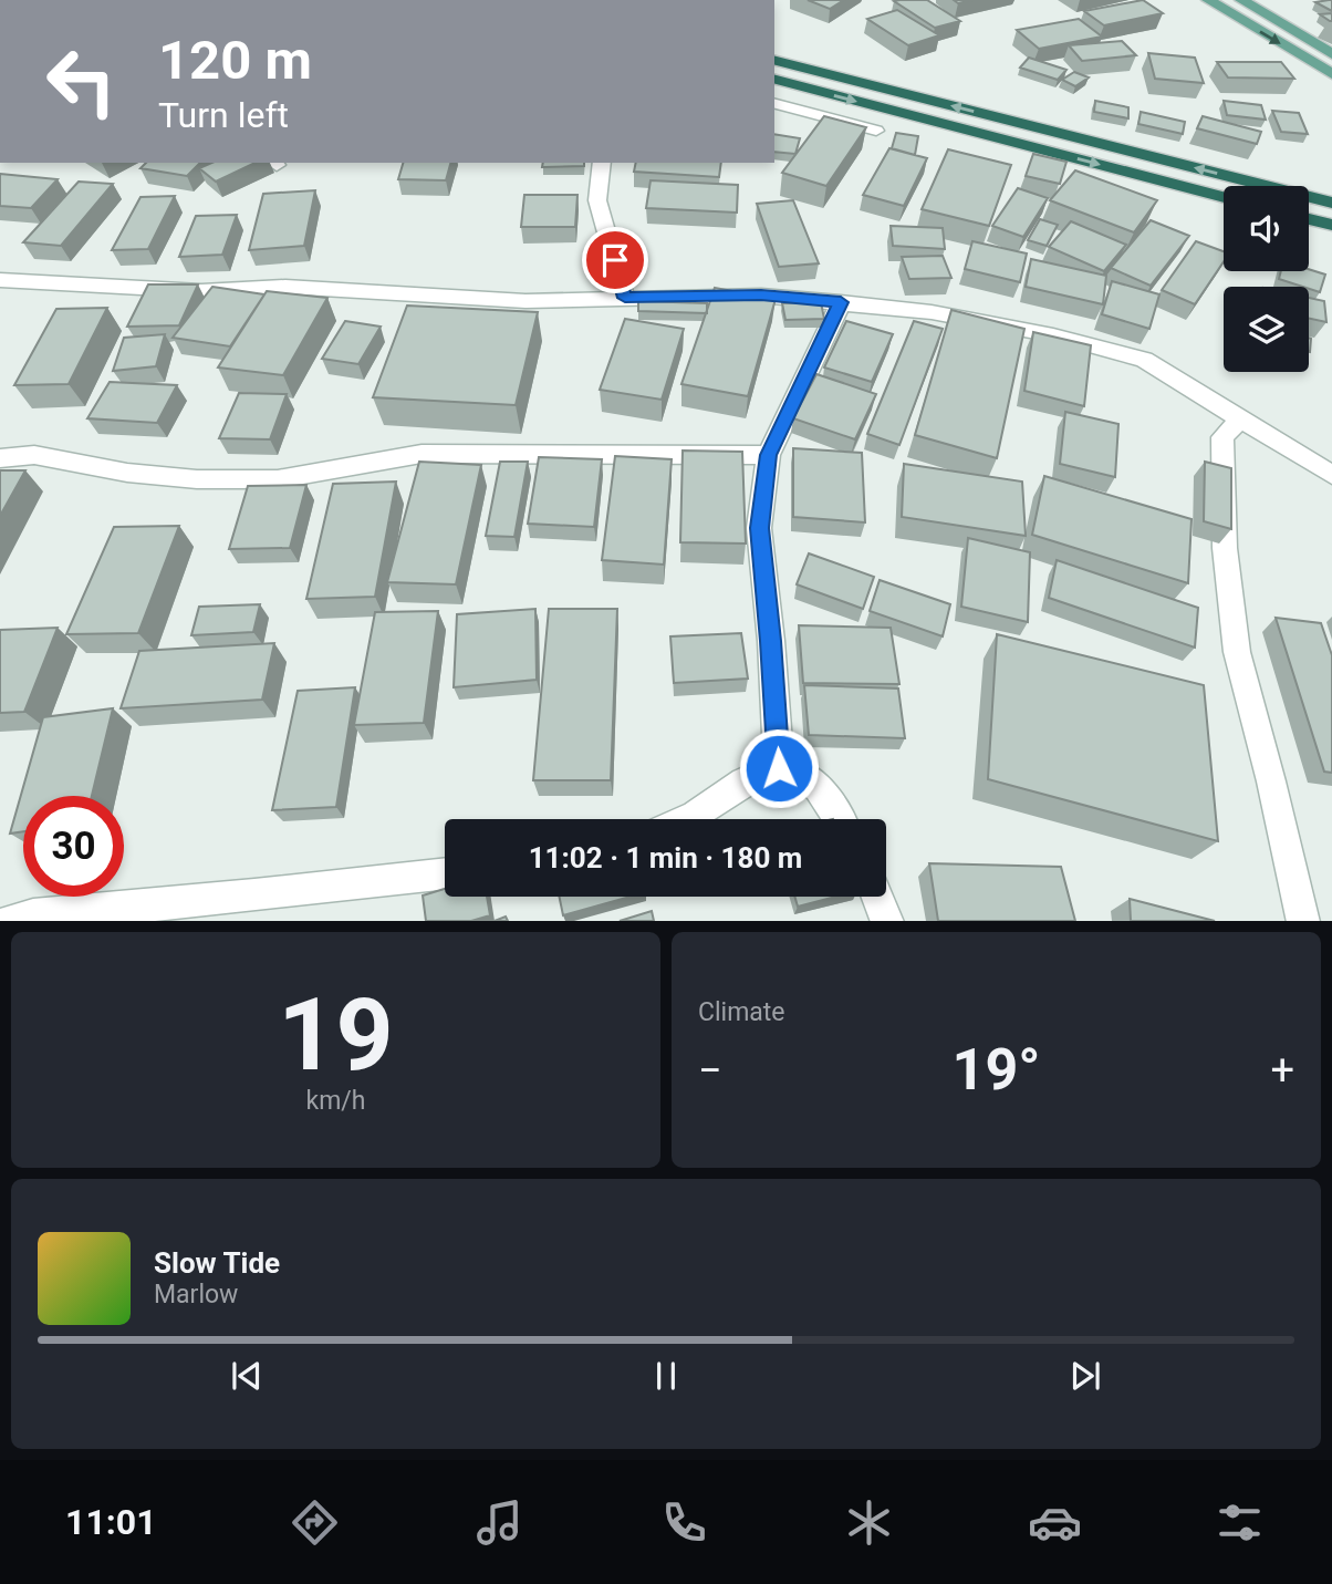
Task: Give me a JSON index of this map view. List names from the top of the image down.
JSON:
{
  "page": {
    "turn": ["120 m", "Turn left"],
    "limit": "30",
    "trip": "11:02 · 1 min · 180 m",
    "tile": [
      ["19", "km/h"],
      "Climate"
    ],
    "heat": ["−", "19°", "+"],
    "song": ["Slow Tide", "Marlow"],
    "tabs": "11:01"
  }
}
